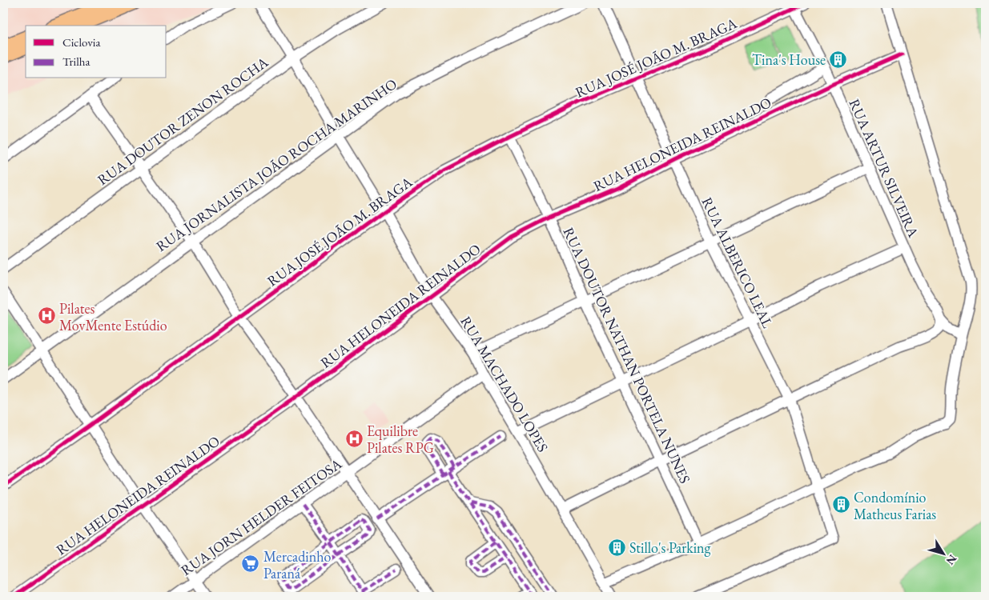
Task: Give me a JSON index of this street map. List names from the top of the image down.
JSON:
{
  "streets": {
    "street": [
      "RUA JOSÉ JOÃO M. BRAGA",
      "RUA DOUTOR ZENON ROCHA",
      "RUA HELONEIDA REINALDO",
      "RUA JORNALISTA JOÃO ROCHA MARINHO",
      "RUA ARTUR SILVEIRA",
      "RUA ALBERICO LEAL",
      "RUA DOUTOR NATHAN PORTELA NUNES",
      "RUA MACHADO LOPES",
      "RUA JORN HELDER FEITOSA"
    ]
  },
  "crossings": [
    ["RUA JOSÉ JOÃO M. BRAGA", "RUA ARTUR SILVEIRA"],
    ["RUA JOSÉ JOÃO M. BRAGA", "RUA ALBERICO LEAL"],
    ["RUA JOSÉ JOÃO M. BRAGA", "RUA DOUTOR NATHAN PORTELA NUNES"],
    ["RUA JOSÉ JOÃO M. BRAGA", "RUA MACHADO LOPES"],
    ["RUA DOUTOR ZENON ROCHA", "RUA MACHADO LOPES"],
    ["RUA HELONEIDA REINALDO", "RUA ARTUR SILVEIRA"],
    ["RUA HELONEIDA REINALDO", "RUA ALBERICO LEAL"],
    ["RUA HELONEIDA REINALDO", "RUA DOUTOR NATHAN PORTELA NUNES"],
    ["RUA HELONEIDA REINALDO", "RUA MACHADO LOPES"],
    ["RUA JORNALISTA JOÃO ROCHA MARINHO", "RUA MACHADO LOPES"],
    ["RUA MACHADO LOPES", "RUA JORN HELDER FEITOSA"]
  ],
  "places": {
    "building": ["Tina's House", "Condomínio Matheus Farias", "Stillo's Parking"],
    "hospital": ["Pilates MovMente Estúdio", "Equilibre Pilates RPG"],
    "supermarket": ["Mercadinho Paraná"]
  },
  "legend": ["Ciclovia", "Trilha"],
  "north": "bottom right"
}
